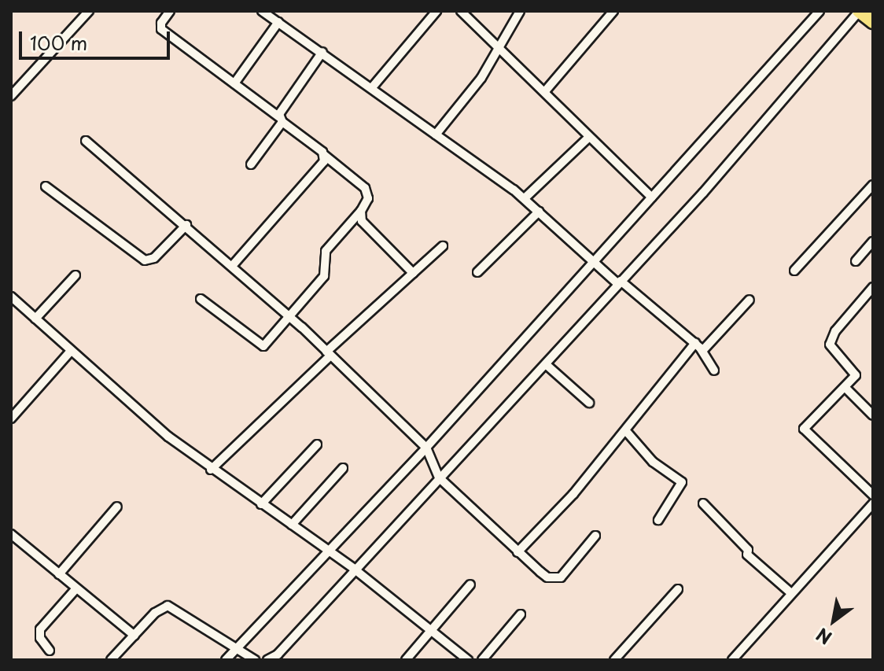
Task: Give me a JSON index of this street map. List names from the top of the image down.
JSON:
{
  "scale_bar": "100 m",
  "north": "bottom left"
}
